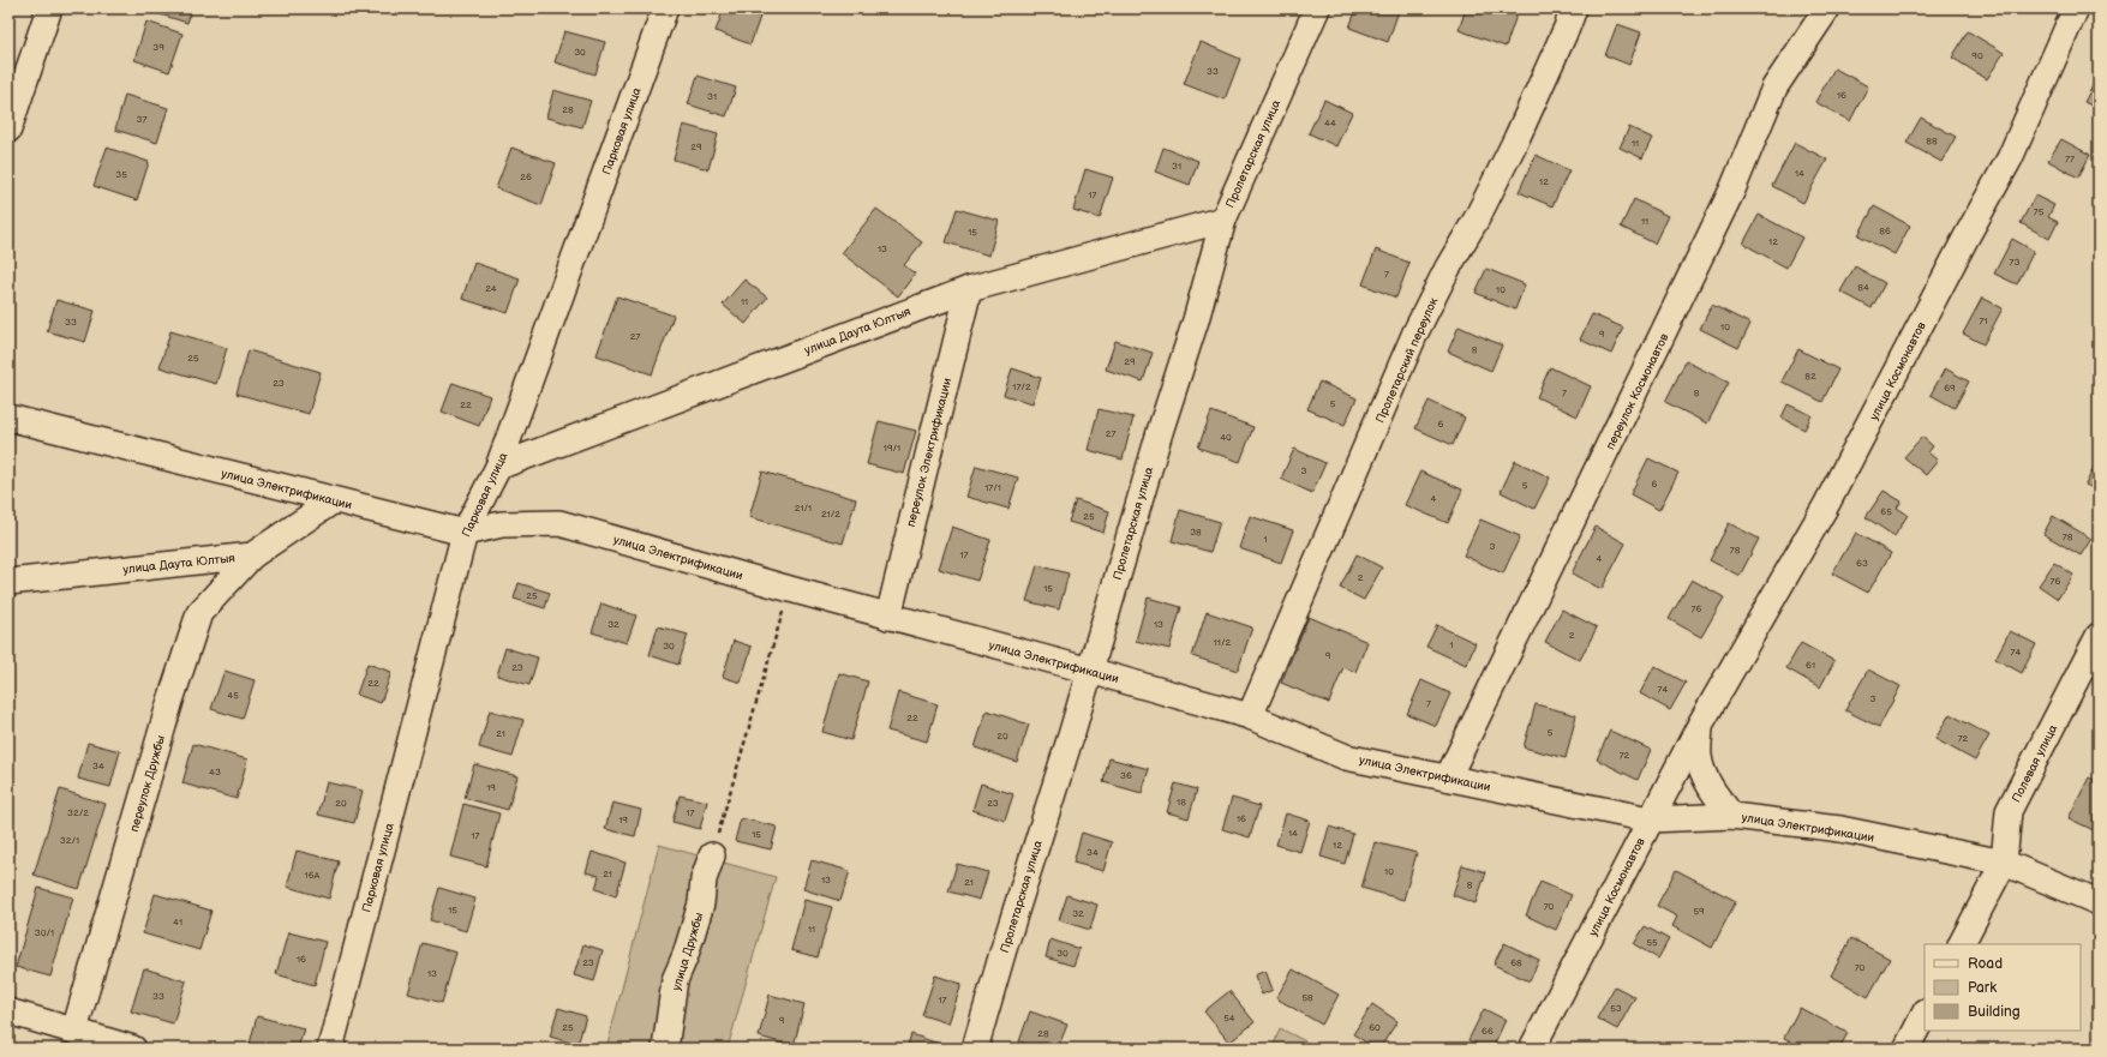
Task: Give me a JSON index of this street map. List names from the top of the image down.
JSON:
{
  "streets": {
    "street": [
      "Парковая улица",
      "Пролетарская улица",
      "улица Даута Юлтыя",
      "Пролетарский переулок",
      "улица Космонавтов",
      "переулок Космонавтов",
      "переулок Электрификации",
      "улица Электрификации",
      "Полевая улица",
      "переулок Дружбы",
      "улица Дружбы"
    ]
  },
  "crossings": [
    ["Парковая улица", "улица Даута Юлтыя"],
    ["Парковая улица", "улица Электрификации"],
    ["Пролетарская улица", "улица Даута Юлтыя"],
    ["Пролетарская улица", "улица Электрификации"],
    ["улица Даута Юлтыя", "переулок Электрификации"],
    ["улица Даута Юлтыя", "улица Электрификации"],
    ["улица Даута Юлтыя", "переулок Дружбы"],
    ["Пролетарский переулок", "улица Электрификации"],
    ["улица Космонавтов", "улица Электрификации"],
    ["переулок Космонавтов", "улица Электрификации"],
    ["переулок Электрификации", "улица Электрификации"],
    ["улица Электрификации", "Полевая улица"]
  ],
  "house_numbers": [
    "39",
    "30",
    "90",
    "33",
    "16",
    "31",
    "28",
    "37",
    "44",
    "88",
    "11",
    "29",
    "77",
    "31",
    "14",
    "35",
    "26",
    "12",
    "17",
    "75",
    "11",
    "86",
    "15",
    "12",
    "13",
    "73",
    "7",
    "84",
    "24",
    "10",
    "11",
    "71",
    "33",
    "10",
    "9",
    "27",
    "8",
    "25",
    "29",
    "82",
    "23",
    "17/2",
    "69",
    "7",
    "8",
    "5",
    "22",
    "6",
    "27",
    "40",
    "19/1",
    "3",
    "6",
    "5",
    "17/1",
    "4",
    "21/1",
    "65",
    "21/2",
    "25",
    "38",
    "78",
    "1",
    "3",
    "78",
    "17",
    "4",
    "63",
    "2",
    "76",
    "15",
    "25",
    "76",
    "32",
    "13",
    "2",
    "11/2",
    "1",
    "30",
    "74",
    "9",
    "61",
    "23",
    "22",
    "74",
    "45",
    "3",
    "7",
    "22",
    "5",
    "21",
    "20",
    "72",
    "72",
    "34",
    "43",
    "36",
    "19",
    "18",
    "20",
    "23",
    "32/2",
    "17",
    "16",
    "19",
    "14",
    "15",
    "17",
    "32/1",
    "12",
    "34",
    "10",
    "21",
    "16А",
    "13",
    "21",
    "8",
    "70",
    "15",
    "59",
    "32",
    "41",
    "11",
    "30/1",
    "55",
    "30",
    "16",
    "23",
    "68",
    "70",
    "13",
    "33",
    "58",
    "17",
    "53",
    "54",
    "9",
    "25",
    "60",
    "66",
    "28"
  ],
  "legend": ["Road", "Park", "Building"]
}
